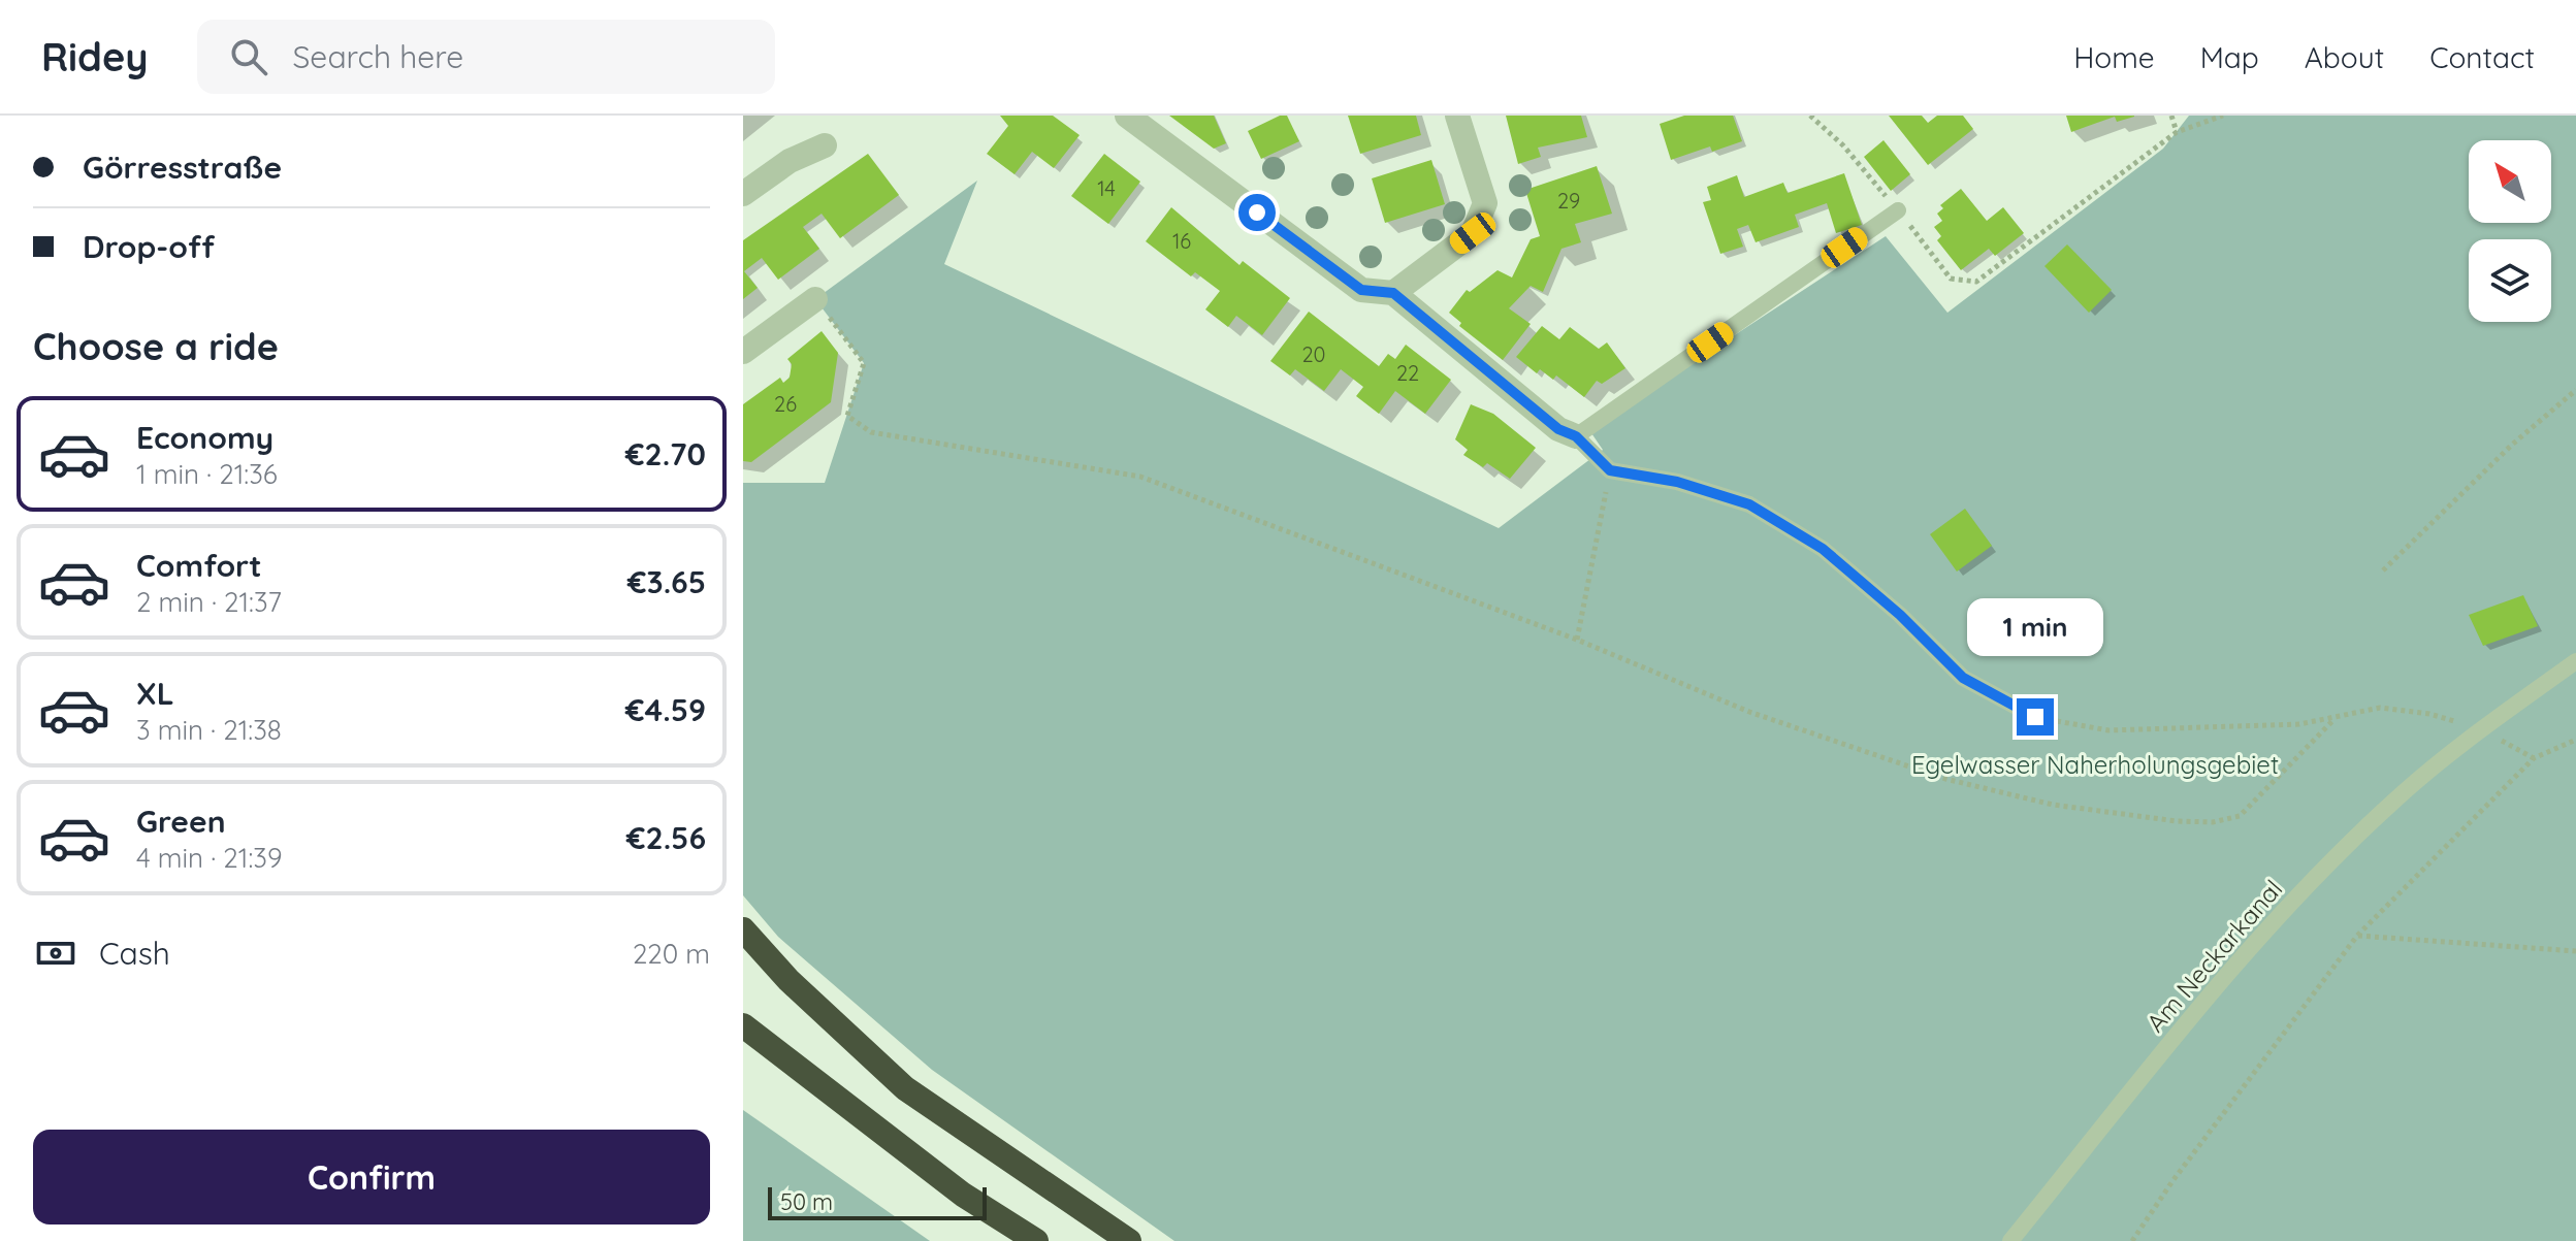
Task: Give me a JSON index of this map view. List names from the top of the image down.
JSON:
{
  "streets": {
    "lane": ["Am Neckarkanal"]
  },
  "parks": ["Egelwasser Naherholungsgebiet"],
  "house_numbers": [
    "14",
    "29",
    "16",
    "20",
    "22",
    "26"
  ],
  "scale_bar": "50 m",
  "north": "top left",
  "page": {
    "header": "Ridey",
    "search": "Search here",
    "nav": [
      "Home",
      "Map",
      "About",
      "Contact"
    ],
    "banner": ["Görresstraße", "Drop-off"],
    "heading": "Choose a ride",
    "list": [
      {
        "name": "Economy",
        "note": "1 min · 21:36",
        "value": "€2.70"
      },
      {
        "name": "Comfort",
        "note": "2 min · 21:37",
        "value": "€3.65"
      },
      {
        "name": "XL",
        "note": "3 min · 21:38",
        "value": "€4.59"
      },
      {
        "name": "Green",
        "note": "4 min · 21:39",
        "value": "€2.56"
      }
    ],
    "bubble": "1 min",
    "pay": ["Cash", "220 m"],
    "buttons": "Confirm",
    "scale": "50 m"
  }
}
